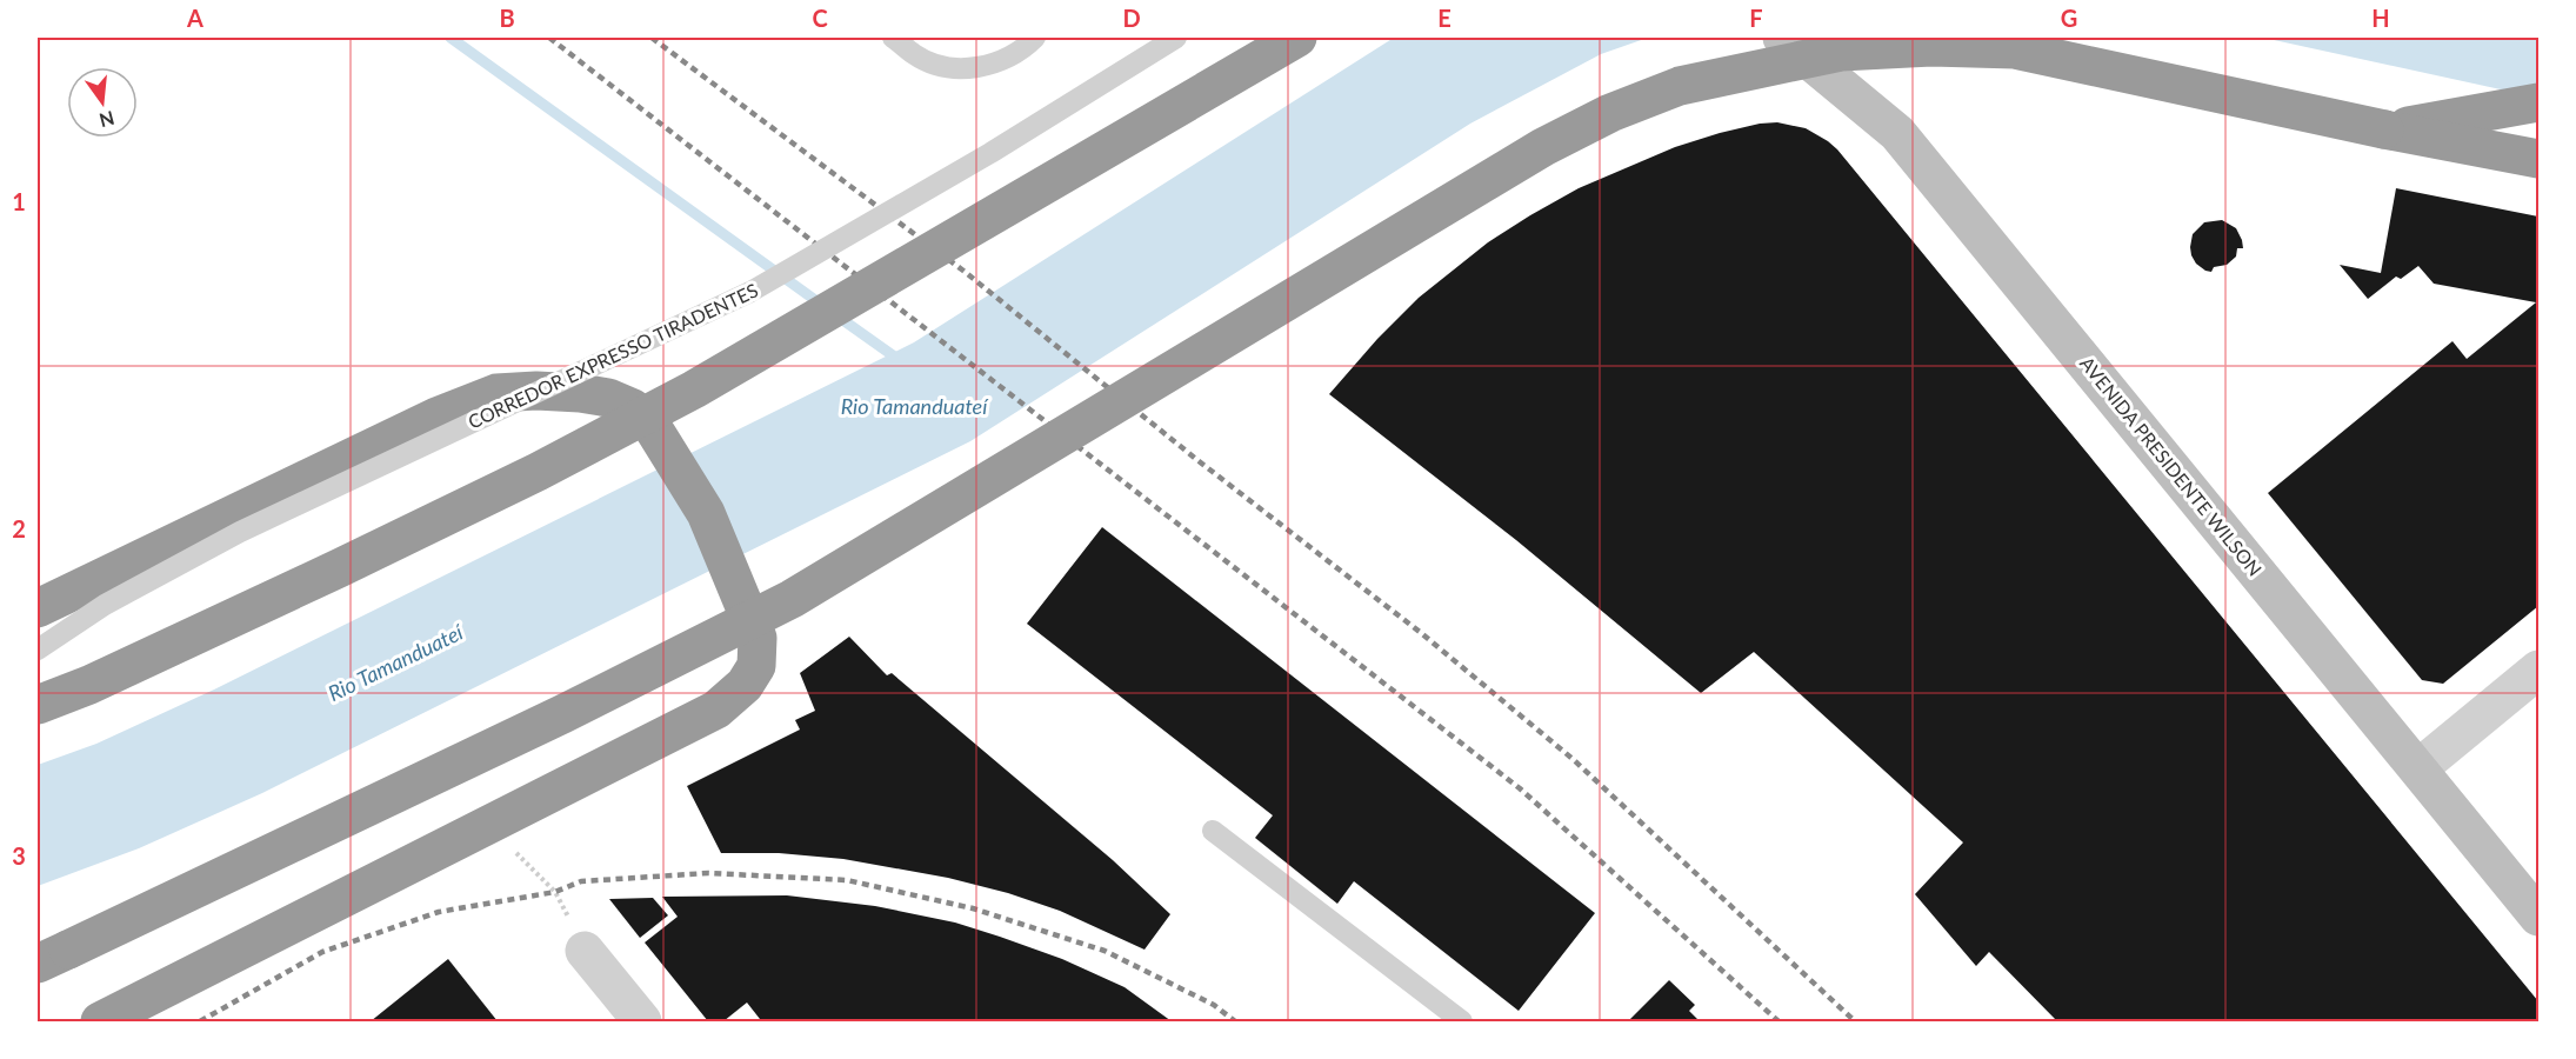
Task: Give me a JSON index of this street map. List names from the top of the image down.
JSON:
{
  "streets": {
    "main road": ["AVENIDA PRESIDENTE WILSON"],
    "lane": ["CORREDOR EXPRESSO TIRADENTES"]
  },
  "water": ["Rio Tamanduateí"],
  "north": "bottom",
  "grid": {
    "columns": [
      "A",
      "B",
      "C",
      "D",
      "E",
      "F",
      "G",
      "H"
    ],
    "rows": ["1", "2", "3"]
  }
}
